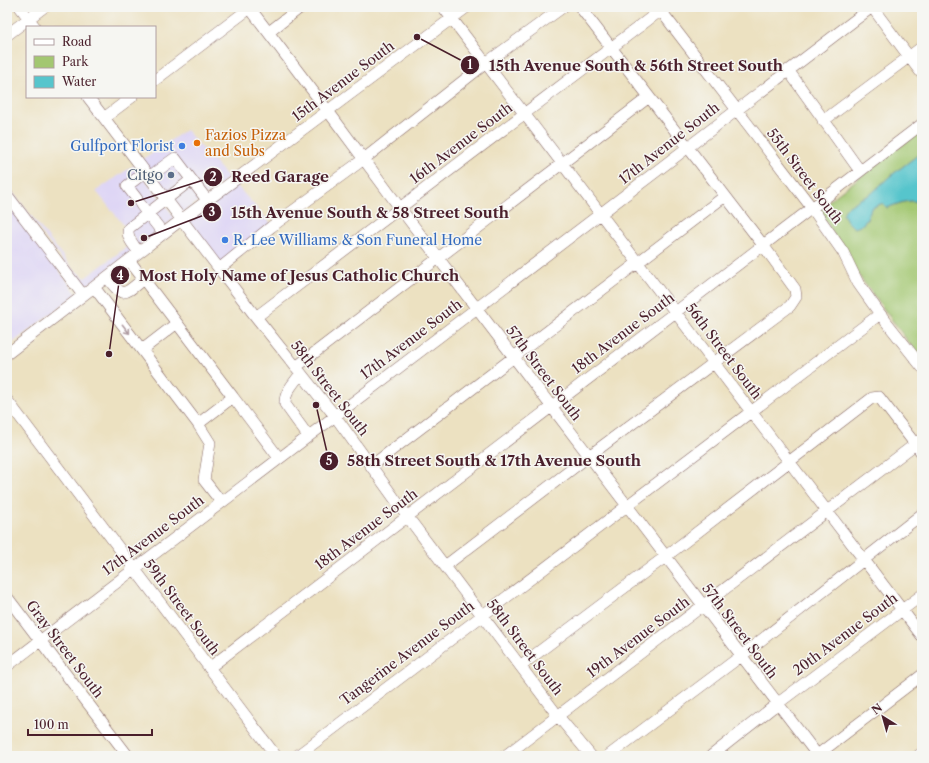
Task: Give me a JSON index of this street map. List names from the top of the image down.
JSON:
{
  "streets": {
    "street": [
      "15th Avenue South",
      "16th Avenue South",
      "17th Avenue South",
      "55th Street South",
      "18th Avenue South",
      "56th Street South",
      "57th Street South",
      "58th Street South",
      "59th Street South",
      "20th Avenue South",
      "19th Avenue South",
      "Gray Street South",
      "Tangerine Avenue South"
    ]
  },
  "crossings": [
    ["15th Avenue South", "56th Street South"],
    ["15th Avenue South", "57th Street South"],
    ["15th Avenue South", "58th Street South"],
    ["16th Avenue South", "55th Street South"],
    ["16th Avenue South", "56th Street South"],
    ["16th Avenue South", "57th Street South"],
    ["16th Avenue South", "58th Street South"],
    ["17th Avenue South", "55th Street South"],
    ["17th Avenue South", "56th Street South"],
    ["17th Avenue South", "57th Street South"],
    ["17th Avenue South", "58th Street South"],
    ["17th Avenue South", "59th Street South"],
    ["17th Avenue South", "Gray Street South"],
    ["55th Street South", "18th Avenue South"],
    ["55th Street South", "Tangerine Avenue South"],
    ["18th Avenue South", "56th Street South"],
    ["18th Avenue South", "57th Street South"],
    ["18th Avenue South", "58th Street South"],
    ["18th Avenue South", "59th Street South"],
    ["56th Street South", "20th Avenue South"],
    ["56th Street South", "19th Avenue South"],
    ["56th Street South", "Tangerine Avenue South"],
    ["57th Street South", "20th Avenue South"],
    ["57th Street South", "19th Avenue South"],
    ["57th Street South", "Tangerine Avenue South"],
    ["58th Street South", "19th Avenue South"],
    ["58th Street South", "Tangerine Avenue South"]
  ],
  "places": [
    "15th Avenue South & 56th Street South",
    "Fazios Pizza and Subs",
    "Gulfport Florist",
    "Citgo",
    "Reed Garage",
    "15th Avenue South & 58 Street South",
    "R. Lee Williams & Son Funeral Home",
    "Most Holy Name of Jesus Catholic Church",
    "58th Street South & 17th Avenue South"
  ],
  "legend": ["Road", "Park", "Water"],
  "scale_bar": "100 m",
  "north": "top left"
}
